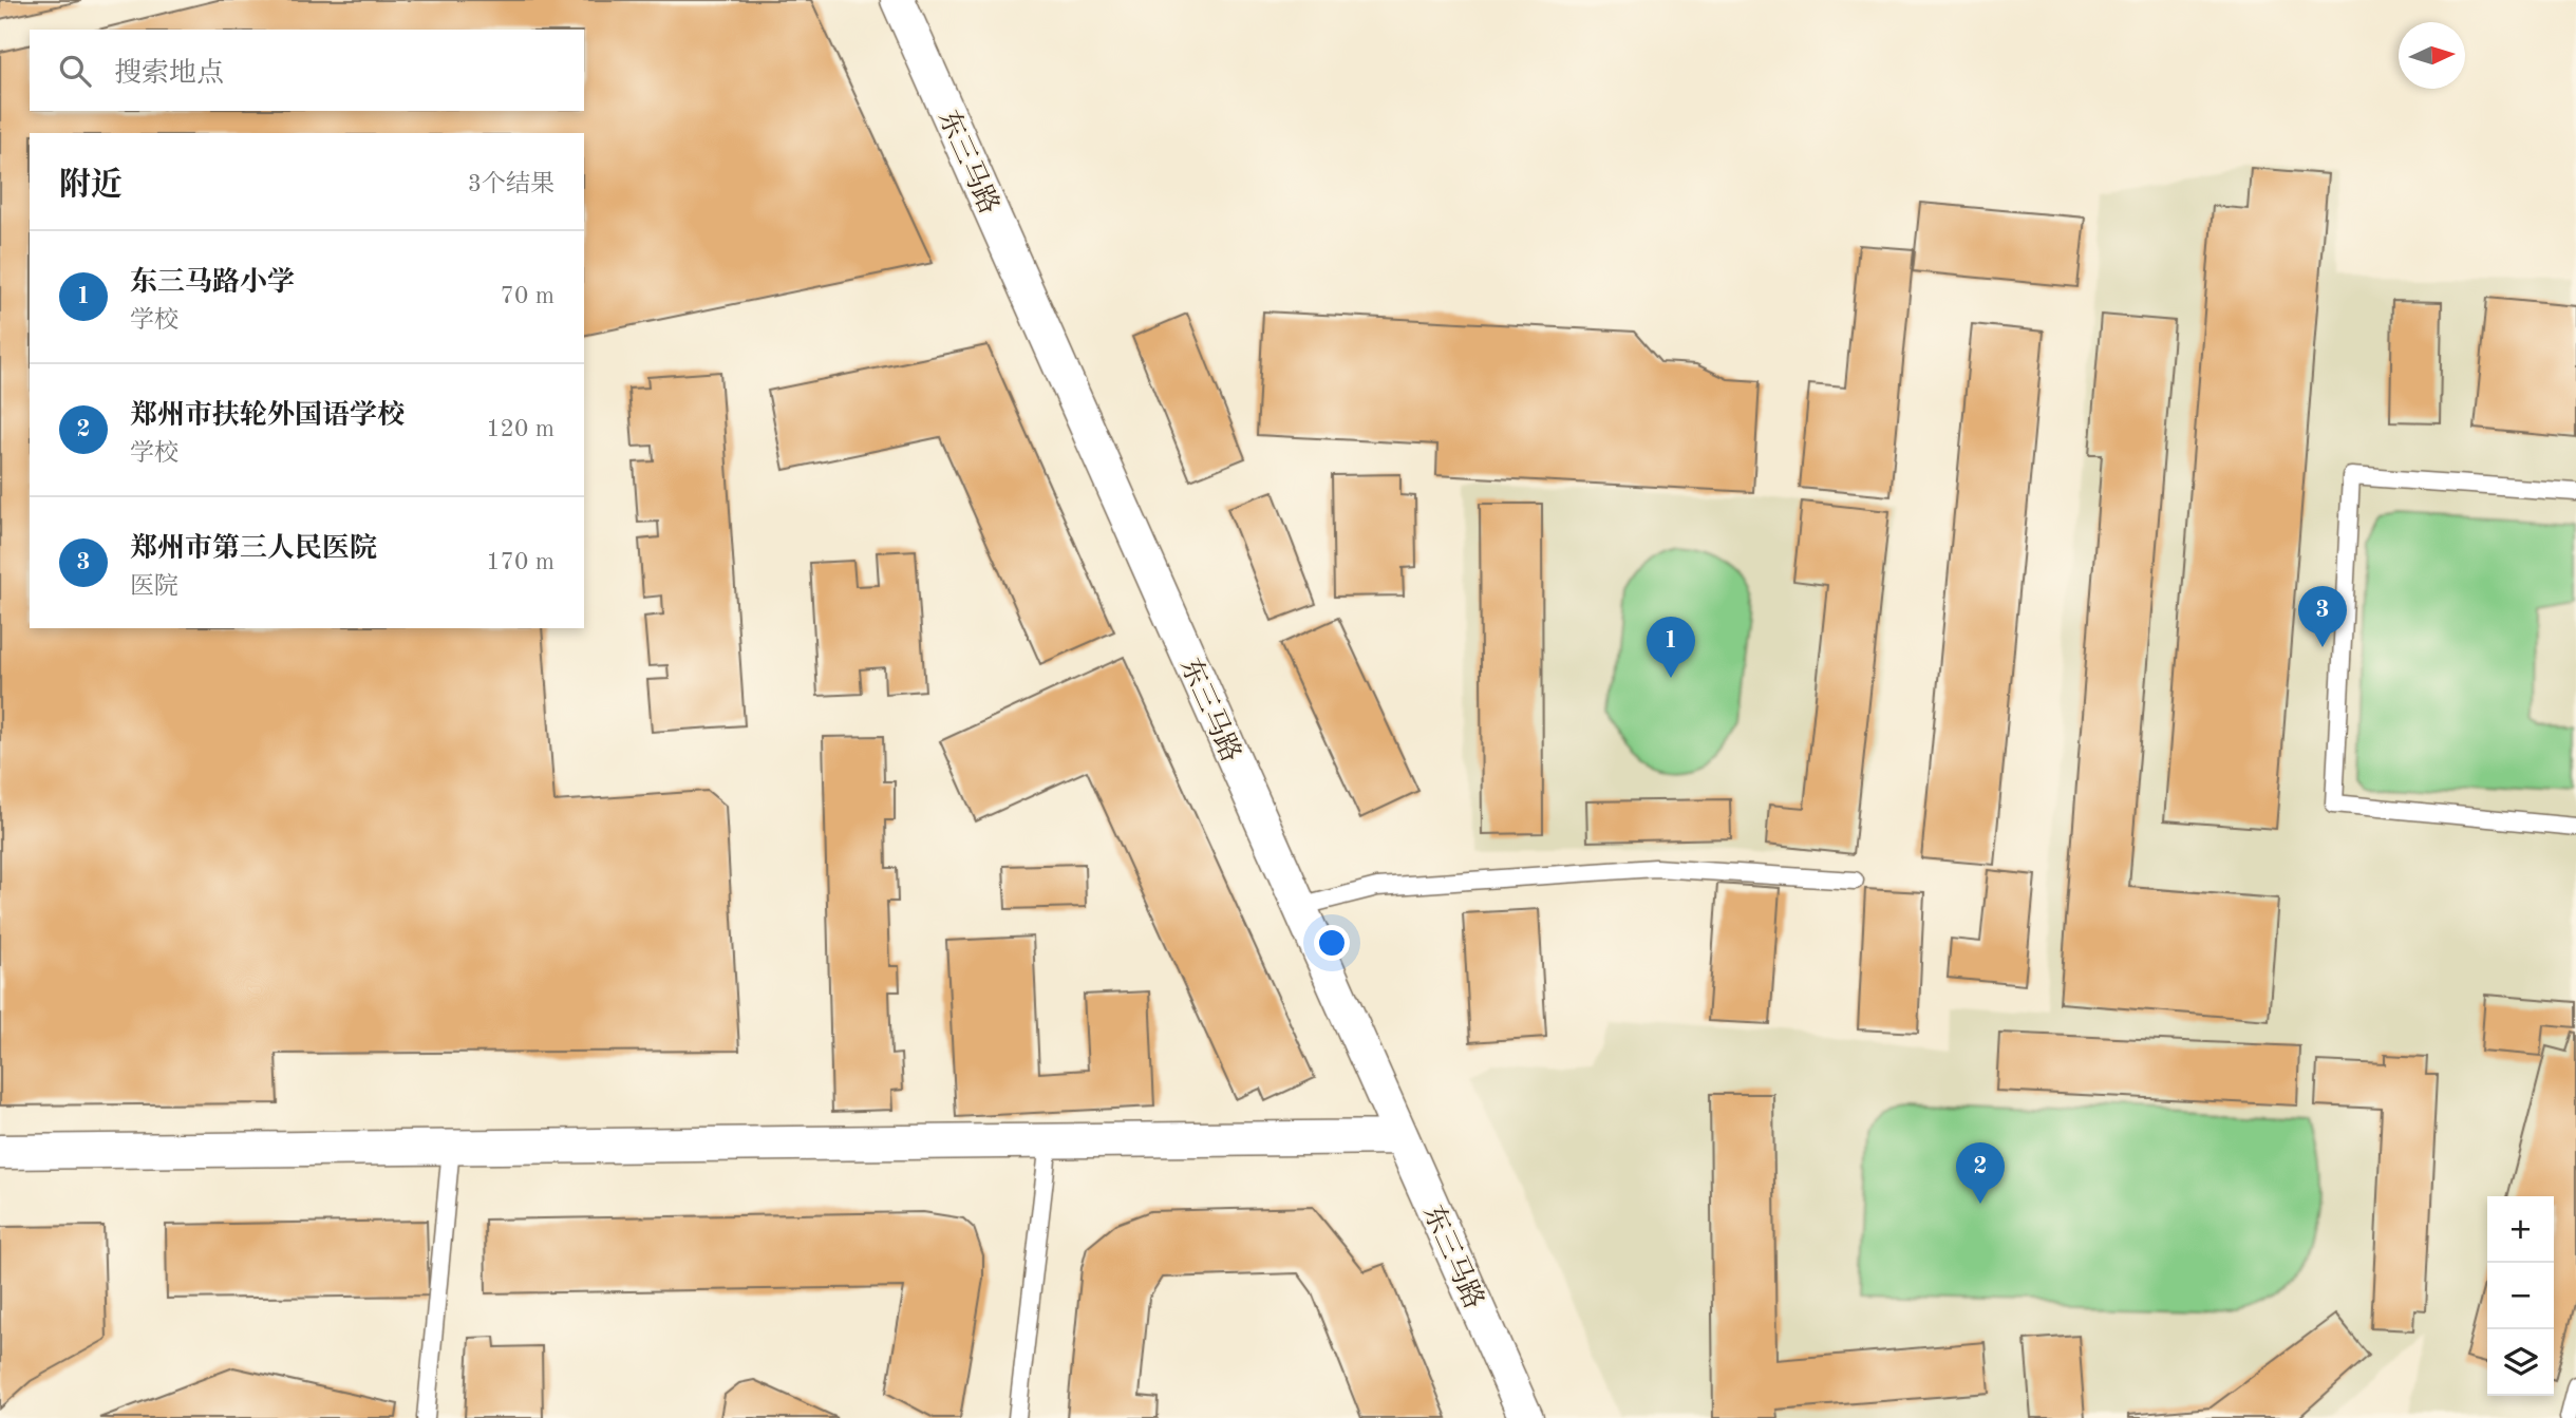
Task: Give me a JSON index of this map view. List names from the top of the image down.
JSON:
{
  "streets": {
    "street": ["东三马路"]
  },
  "north": "right",
  "page": {
    "search": "搜索地点",
    "heading": ["附近", "3个结果"],
    "list": [
      {
        "mark": "1",
        "name": "东三马路小学",
        "note": "学校",
        "value": "70 m"
      },
      {
        "mark": "2",
        "name": "郑州市扶轮外国语学校",
        "note": "学校",
        "value": "120 m"
      },
      {
        "mark": "3",
        "name": "郑州市第三人民医院",
        "note": "医院",
        "value": "170 m"
      }
    ],
    "pins": ["3", "1", "2"],
    "map_buttons": ["+", "−"]
  }
}
